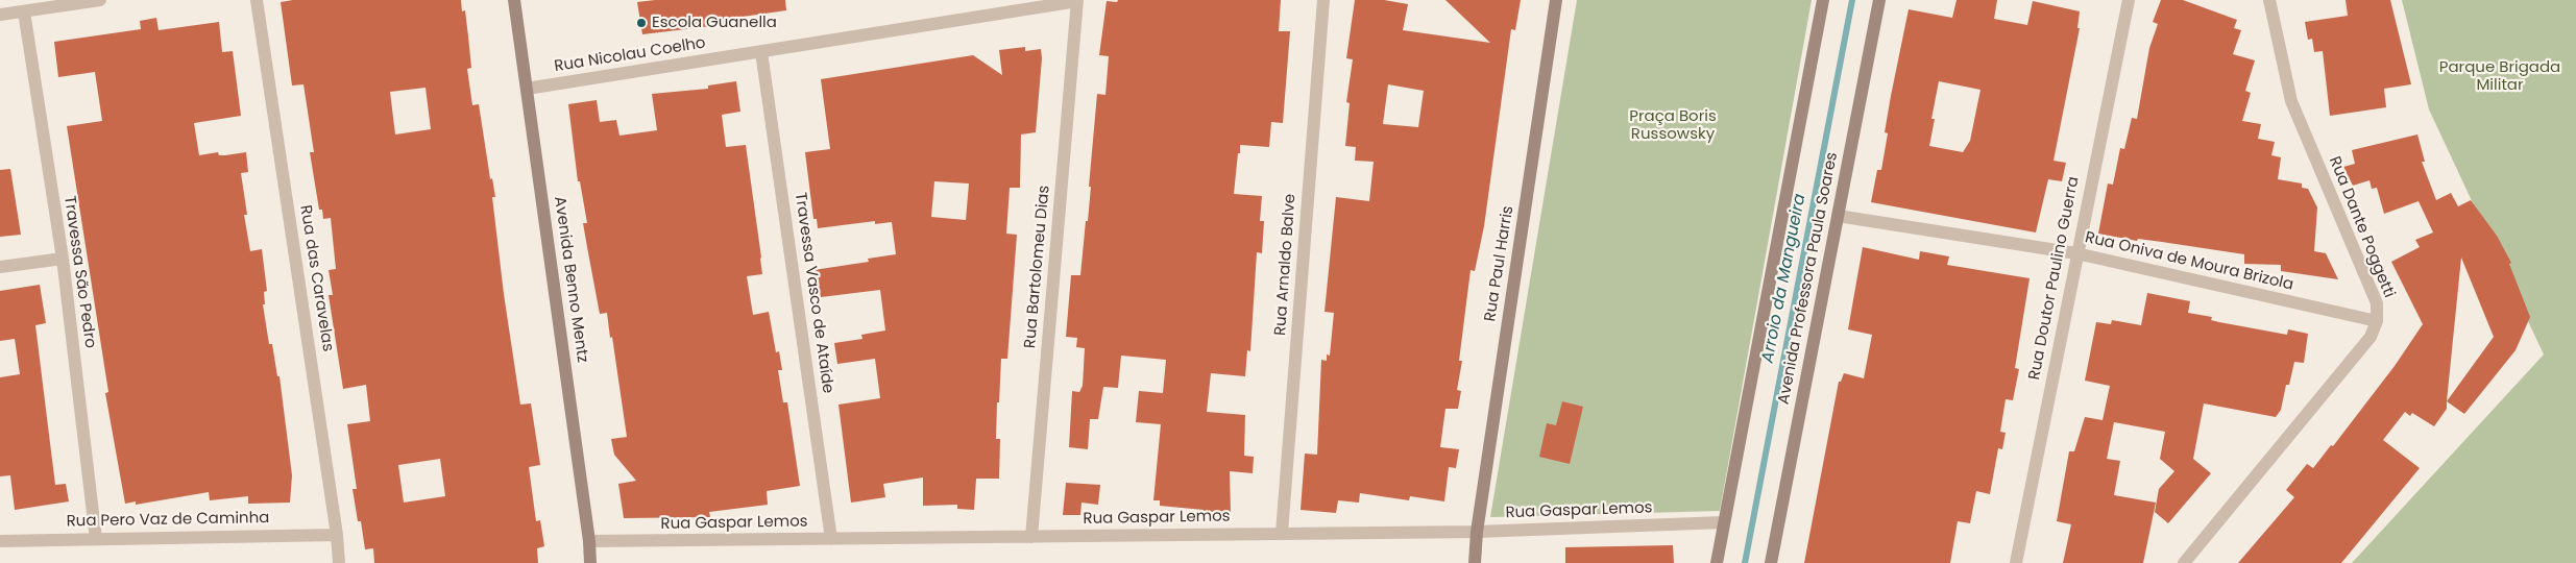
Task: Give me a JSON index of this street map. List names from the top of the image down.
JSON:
{
  "streets": {
    "street": [
      "Rua Nicolau Coelho",
      "Rua Dante Poggetti",
      "Rua Oniva de Moura Brizola",
      "Rua Paul Harris",
      "Rua Arnaldo Balve",
      "Rua Bartolomeu Dias",
      "Travessa São Pedro",
      "Rua das Caravelas",
      "Avenida Professora Paula Soares",
      "Rua Doutor Paulino Guerra",
      "Avenida Benno Mentz",
      "Travessa Vasco de Ataíde",
      "Rua Gaspar Lemos",
      "Rua Pero Vaz de Caminha"
    ]
  },
  "crossings": [
    ["Rua Nicolau Coelho", "Rua Bartolomeu Dias"],
    ["Rua Nicolau Coelho", "Avenida Benno Mentz"],
    ["Rua Nicolau Coelho", "Travessa Vasco de Ataíde"],
    ["Rua Dante Poggetti", "Rua Oniva de Moura Brizola"],
    ["Rua Oniva de Moura Brizola", "Avenida Professora Paula Soares"],
    ["Rua Oniva de Moura Brizola", "Rua Doutor Paulino Guerra"],
    ["Rua Paul Harris", "Rua Gaspar Lemos"],
    ["Rua Arnaldo Balve", "Rua Gaspar Lemos"],
    ["Rua Bartolomeu Dias", "Rua Gaspar Lemos"],
    ["Travessa São Pedro", "Rua Pero Vaz de Caminha"],
    ["Rua das Caravelas", "Rua Pero Vaz de Caminha"],
    ["Avenida Benno Mentz", "Rua Gaspar Lemos"],
    ["Travessa Vasco de Ataíde", "Rua Gaspar Lemos"]
  ],
  "water": ["Arroio da Mangueira"],
  "parks": ["Parque Brigada Militar", "Praça Boris Russowsky"],
  "places": ["Escola Guanella"]
}
